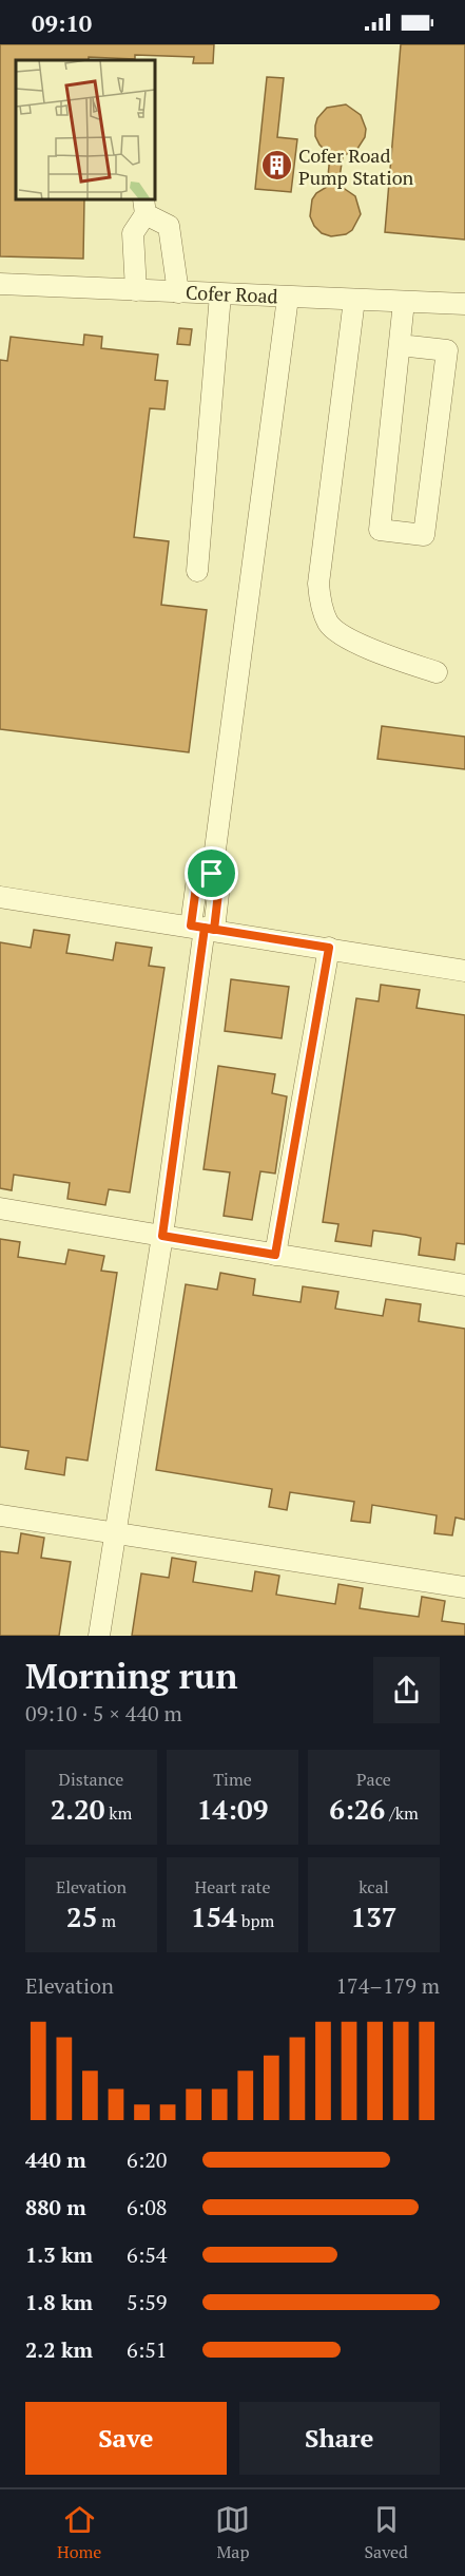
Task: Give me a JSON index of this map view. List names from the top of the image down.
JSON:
{
  "streets": {
    "street": ["Cofer Road"]
  },
  "places": {
    "building": ["Cofer Road Pump Station"]
  },
  "page": {
    "status": "09:10",
    "heading": ["Morning run", "09:10 · 5 × 440 m"],
    "stats": [
      ["Distance", "2.20 km"],
      ["Time", "14:09"],
      ["Pace", "6:26 /km"],
      ["Elevation", "25 m"],
      ["Heart rate", "154 bpm"],
      ["kcal", "137"]
    ],
    "chart": ["Elevation", "174–179 m"],
    "list": [
      {
        "name": "440 m",
        "note": "6:20"
      },
      {
        "name": "880 m",
        "note": "6:08"
      },
      {
        "name": "1.3 km",
        "note": "6:54"
      },
      {
        "name": "1.8 km",
        "note": "5:59"
      },
      {
        "name": "2.2 km",
        "note": "6:51"
      }
    ],
    "buttons": ["Save", "Share"],
    "tabs": ["Home", "Map", "Saved"]
  }
}
